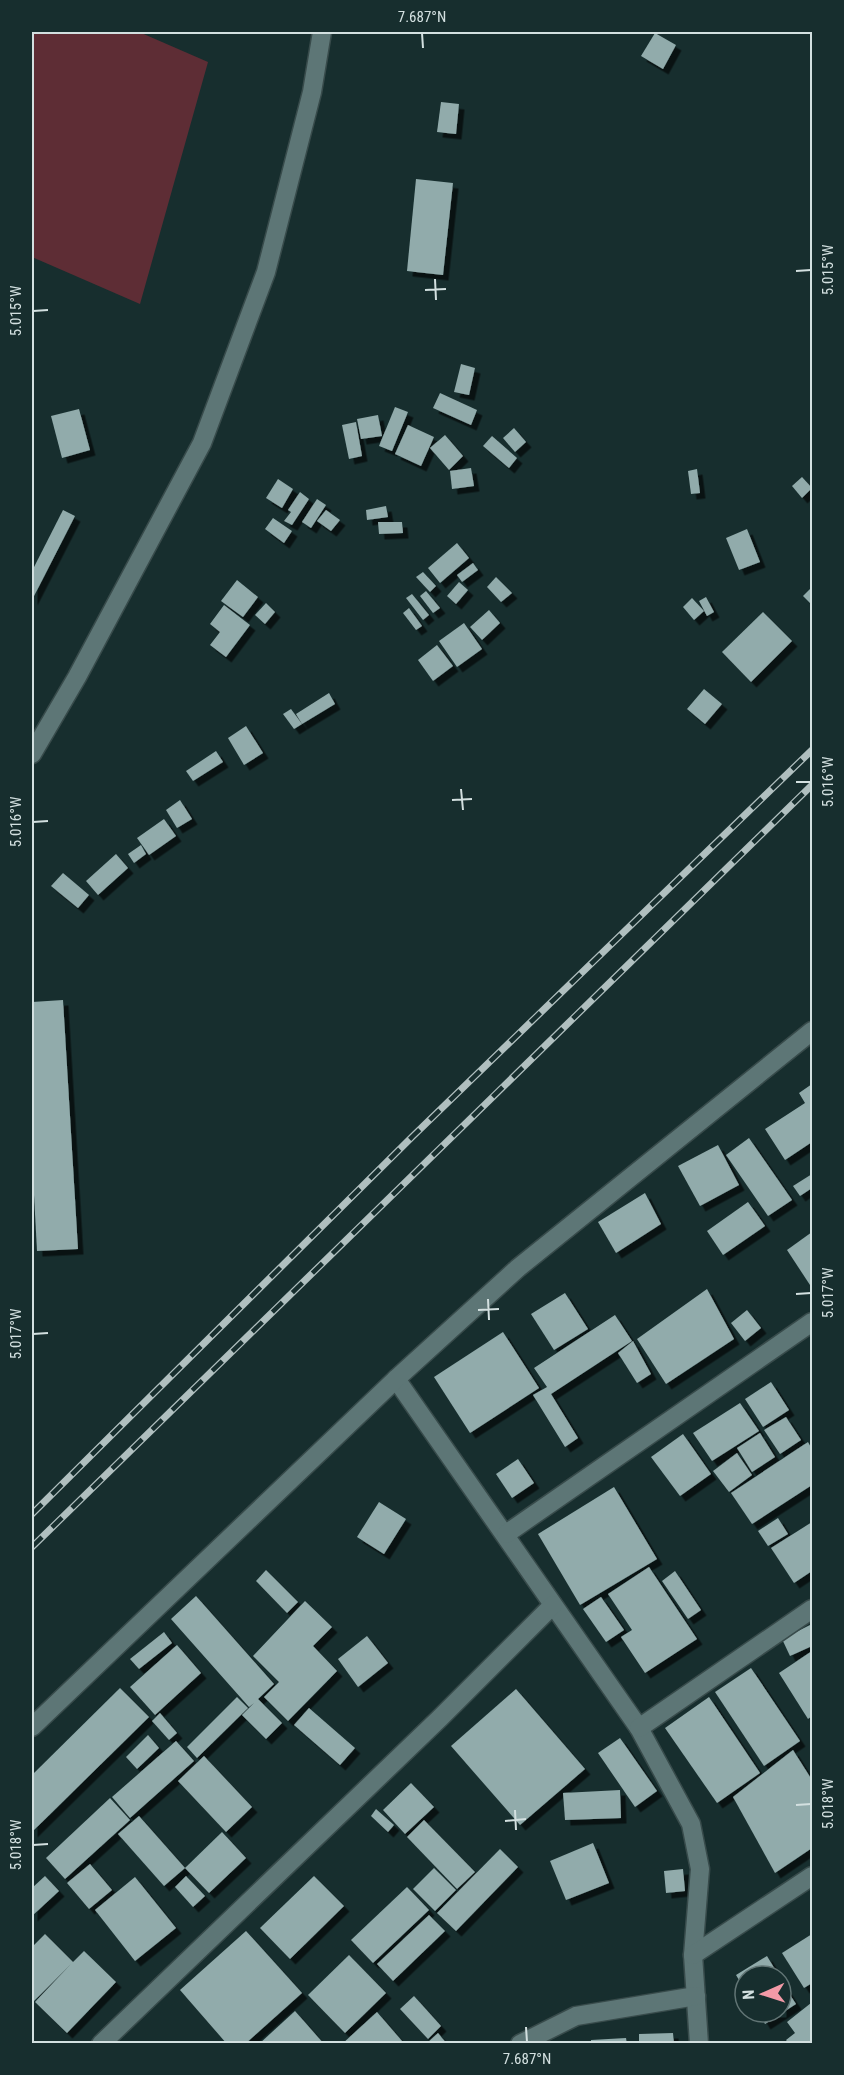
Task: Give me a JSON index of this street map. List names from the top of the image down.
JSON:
{
  "north": "left",
  "coordinates": [
    "7.687°N",
    "5.015°W",
    "5.016°W",
    "5.017°W",
    "5.018°W"
  ]
}
